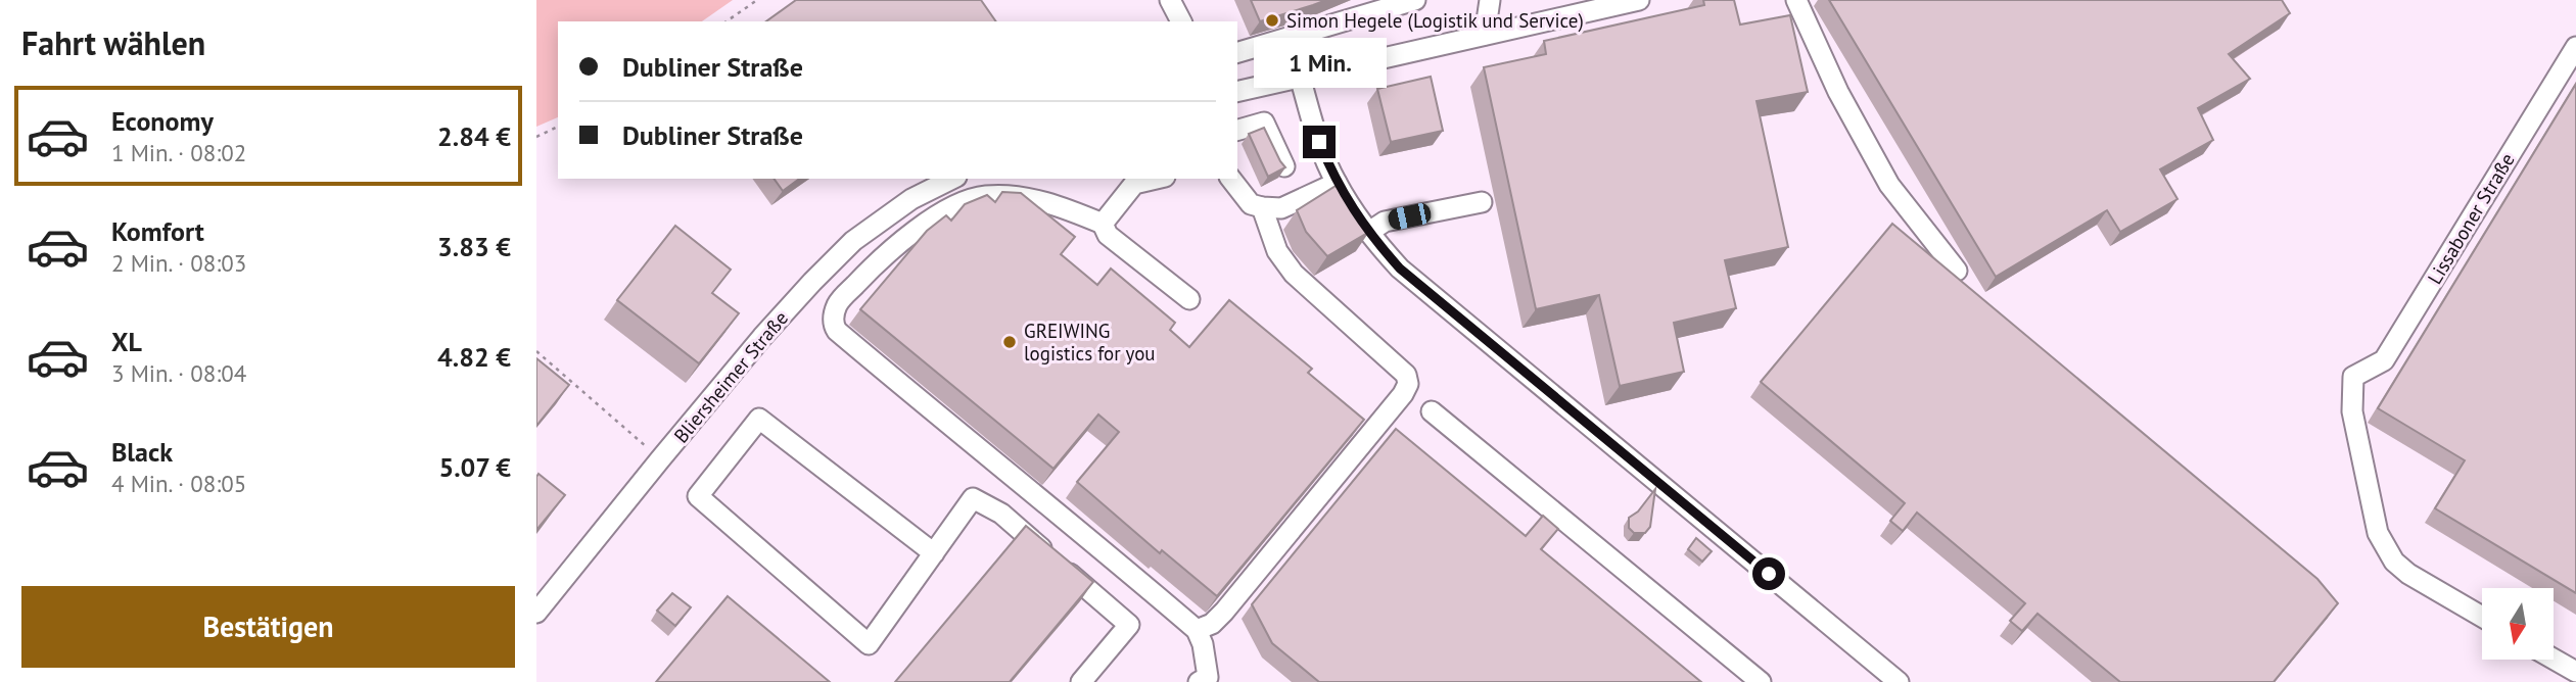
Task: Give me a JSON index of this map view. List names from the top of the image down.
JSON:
{
  "streets": {
    "street": ["Lissaboner Straße", "Bliersheimer Straße"]
  },
  "places": ["Simon Hegele (Logistik und Service)", "GREIWING logistics for you"],
  "north": "bottom",
  "page": {
    "heading": "Fahrt wählen",
    "banner": ["Dubliner Straße", "Dubliner Straße"],
    "bubble": "1 Min.",
    "list": [
      {
        "name": "Economy",
        "note": "1 Min. · 08:02",
        "value": "2.84 €"
      },
      {
        "name": "Komfort",
        "note": "2 Min. · 08:03",
        "value": "3.83 €"
      },
      {
        "name": "XL",
        "note": "3 Min. · 08:04",
        "value": "4.82 €"
      },
      {
        "name": "Black",
        "note": "4 Min. · 08:05",
        "value": "5.07 €"
      }
    ],
    "buttons": "Bestätigen"
  }
}
